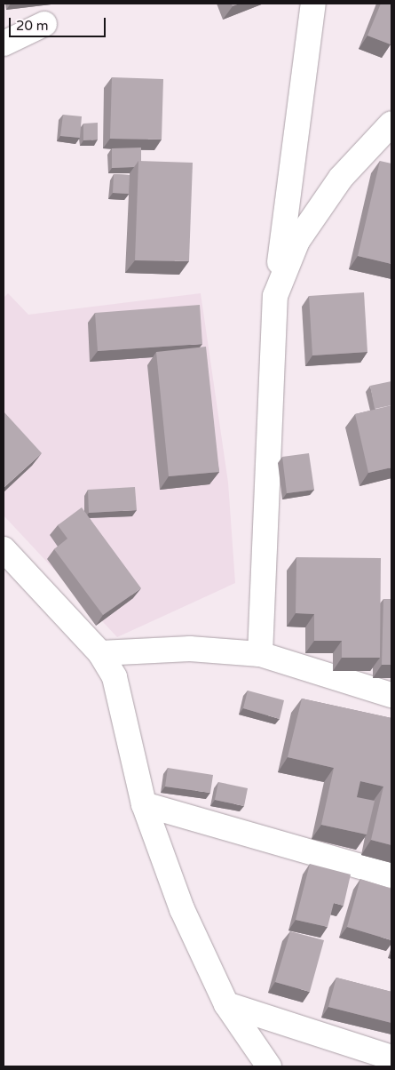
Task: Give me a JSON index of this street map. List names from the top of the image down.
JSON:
{
  "scale_bar": "20 m"
}
